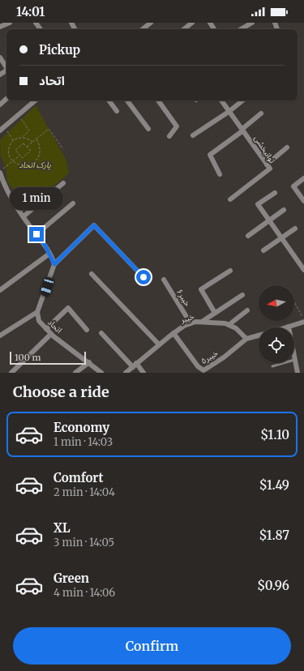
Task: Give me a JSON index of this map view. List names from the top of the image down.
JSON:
{
  "streets": {
    "street": [
      "توانبخشی",
      "خیبر۶",
      "خیبر",
      "اتحاد",
      "خیبر۵"
    ]
  },
  "crossings": [
    ["خیبر۶", "خیبر"],
    ["خیبر", "خیبر۵"]
  ],
  "parks": ["پارک اتحاد"],
  "scale_bar": "100 m",
  "north": "left",
  "page": {
    "status": "14:01",
    "banner": ["Pickup", "اتحاد"],
    "bubble": "1 min",
    "scale": "100 m",
    "heading": "Choose a ride",
    "list": [
      {
        "name": "Economy",
        "note": "1 min · 14:03",
        "value": "$1.10"
      },
      {
        "name": "Comfort",
        "note": "2 min · 14:04",
        "value": "$1.49"
      },
      {
        "name": "XL",
        "note": "3 min · 14:05",
        "value": "$1.87"
      },
      {
        "name": "Green",
        "note": "4 min · 14:06",
        "value": "$0.96"
      }
    ],
    "buttons": "Confirm"
  }
}
